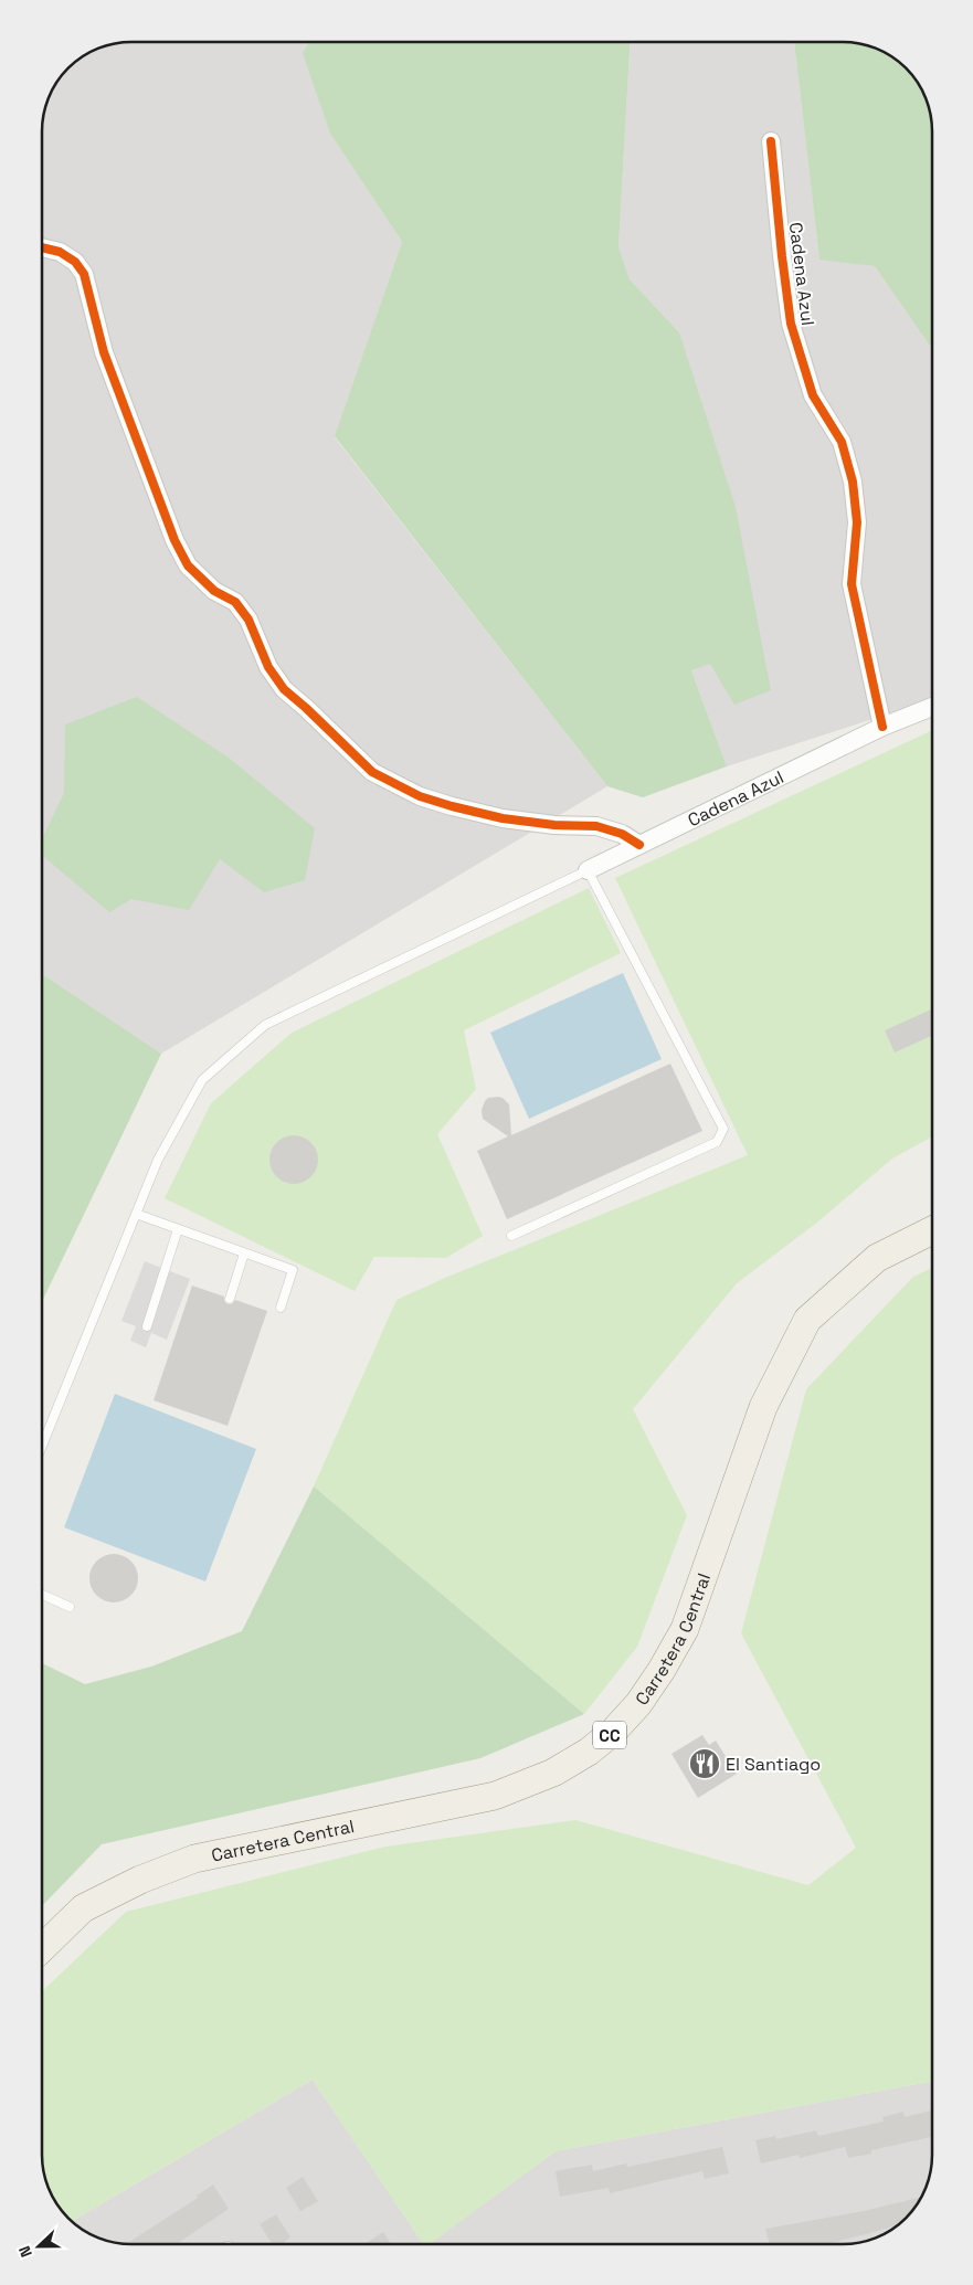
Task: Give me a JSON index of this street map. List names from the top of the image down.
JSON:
{
  "streets": {
    "main road": ["Carretera Central", "CC"],
    "street": ["Cadena Azul"]
  },
  "places": {
    "restaurant": ["El Santiago"]
  },
  "north": "left"
}
